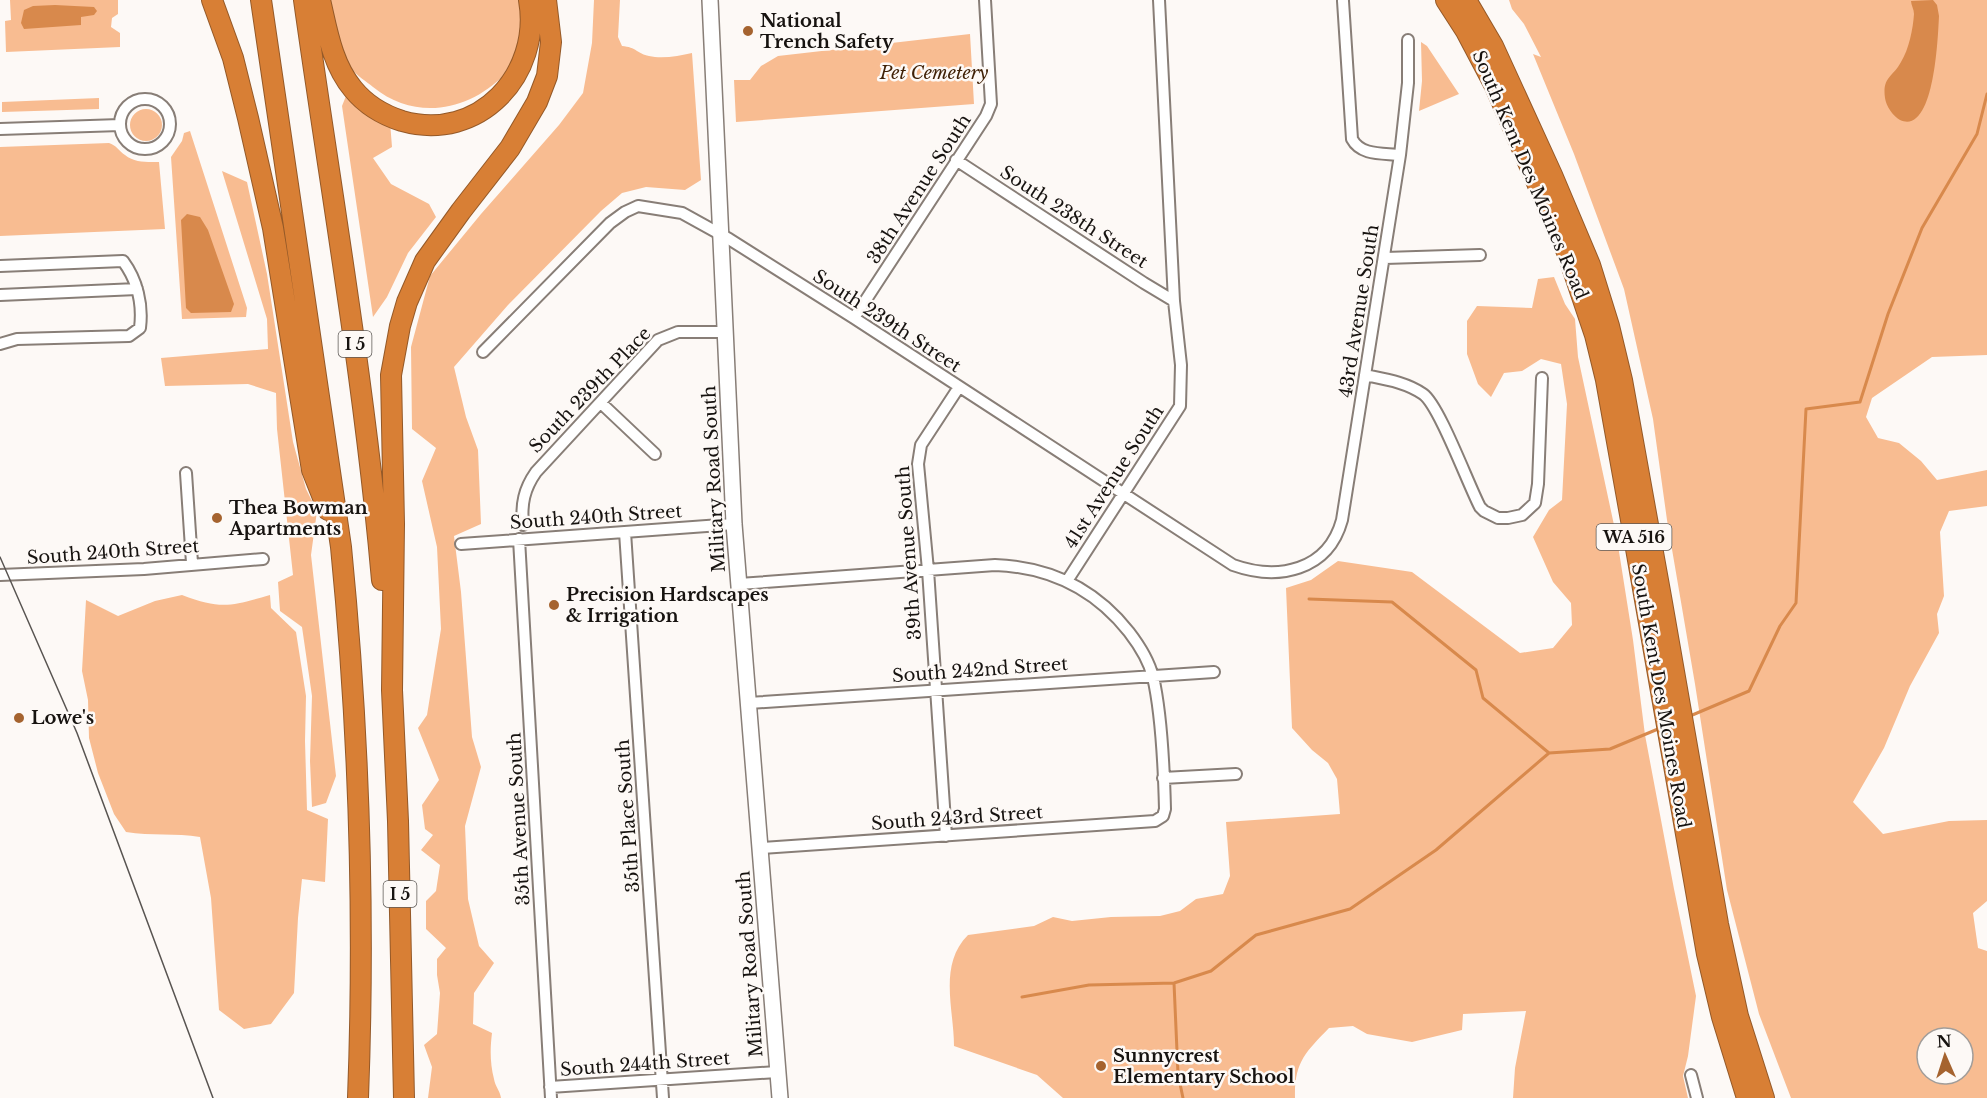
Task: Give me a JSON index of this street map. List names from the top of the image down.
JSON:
{
  "streets": {
    "highway": ["South Kent Des Moines Road", "I 5", "WA 516"],
    "main road": ["Military Road South"],
    "street": [
      "38th Avenue South",
      "South 238th Street",
      "43rd Avenue South",
      "South 239th Street",
      "South 239th Place",
      "41st Avenue South",
      "South 240th Street",
      "39th Avenue South",
      "South 242nd Street",
      "35th Place South",
      "South 243rd Street",
      "35th Avenue South",
      "South 244th Street"
    ]
  },
  "crossings": [
    ["38th Avenue South", "South 238th Street"],
    ["38th Avenue South", "South 239th Street"],
    ["South 238th Street", "41st Avenue South"],
    ["43rd Avenue South", "South 239th Street"],
    ["South 239th Street", "41st Avenue South"],
    ["South 239th Street", "Military Road South"],
    ["South 239th Street", "39th Avenue South"],
    ["South 239th Place", "Military Road South"],
    ["Military Road South", "South 240th Street"],
    ["Military Road South", "South 242nd Street"],
    ["Military Road South", "South 243rd Street"],
    ["Military Road South", "South 244th Street"],
    ["South 240th Street", "35th Place South"],
    ["South 240th Street", "35th Avenue South"],
    ["39th Avenue South", "South 242nd Street"],
    ["39th Avenue South", "South 243rd Street"],
    ["35th Place South", "South 244th Street"],
    ["35th Avenue South", "South 244th Street"]
  ],
  "parks": ["Pet Cemetery"],
  "places": [
    "National Trench Safety",
    "Thea Bowman Apartments",
    "Precision Hardscapes & Irrigation",
    "Lowe's",
    "Sunnycrest Elementary School"
  ],
  "north": "top"
}
